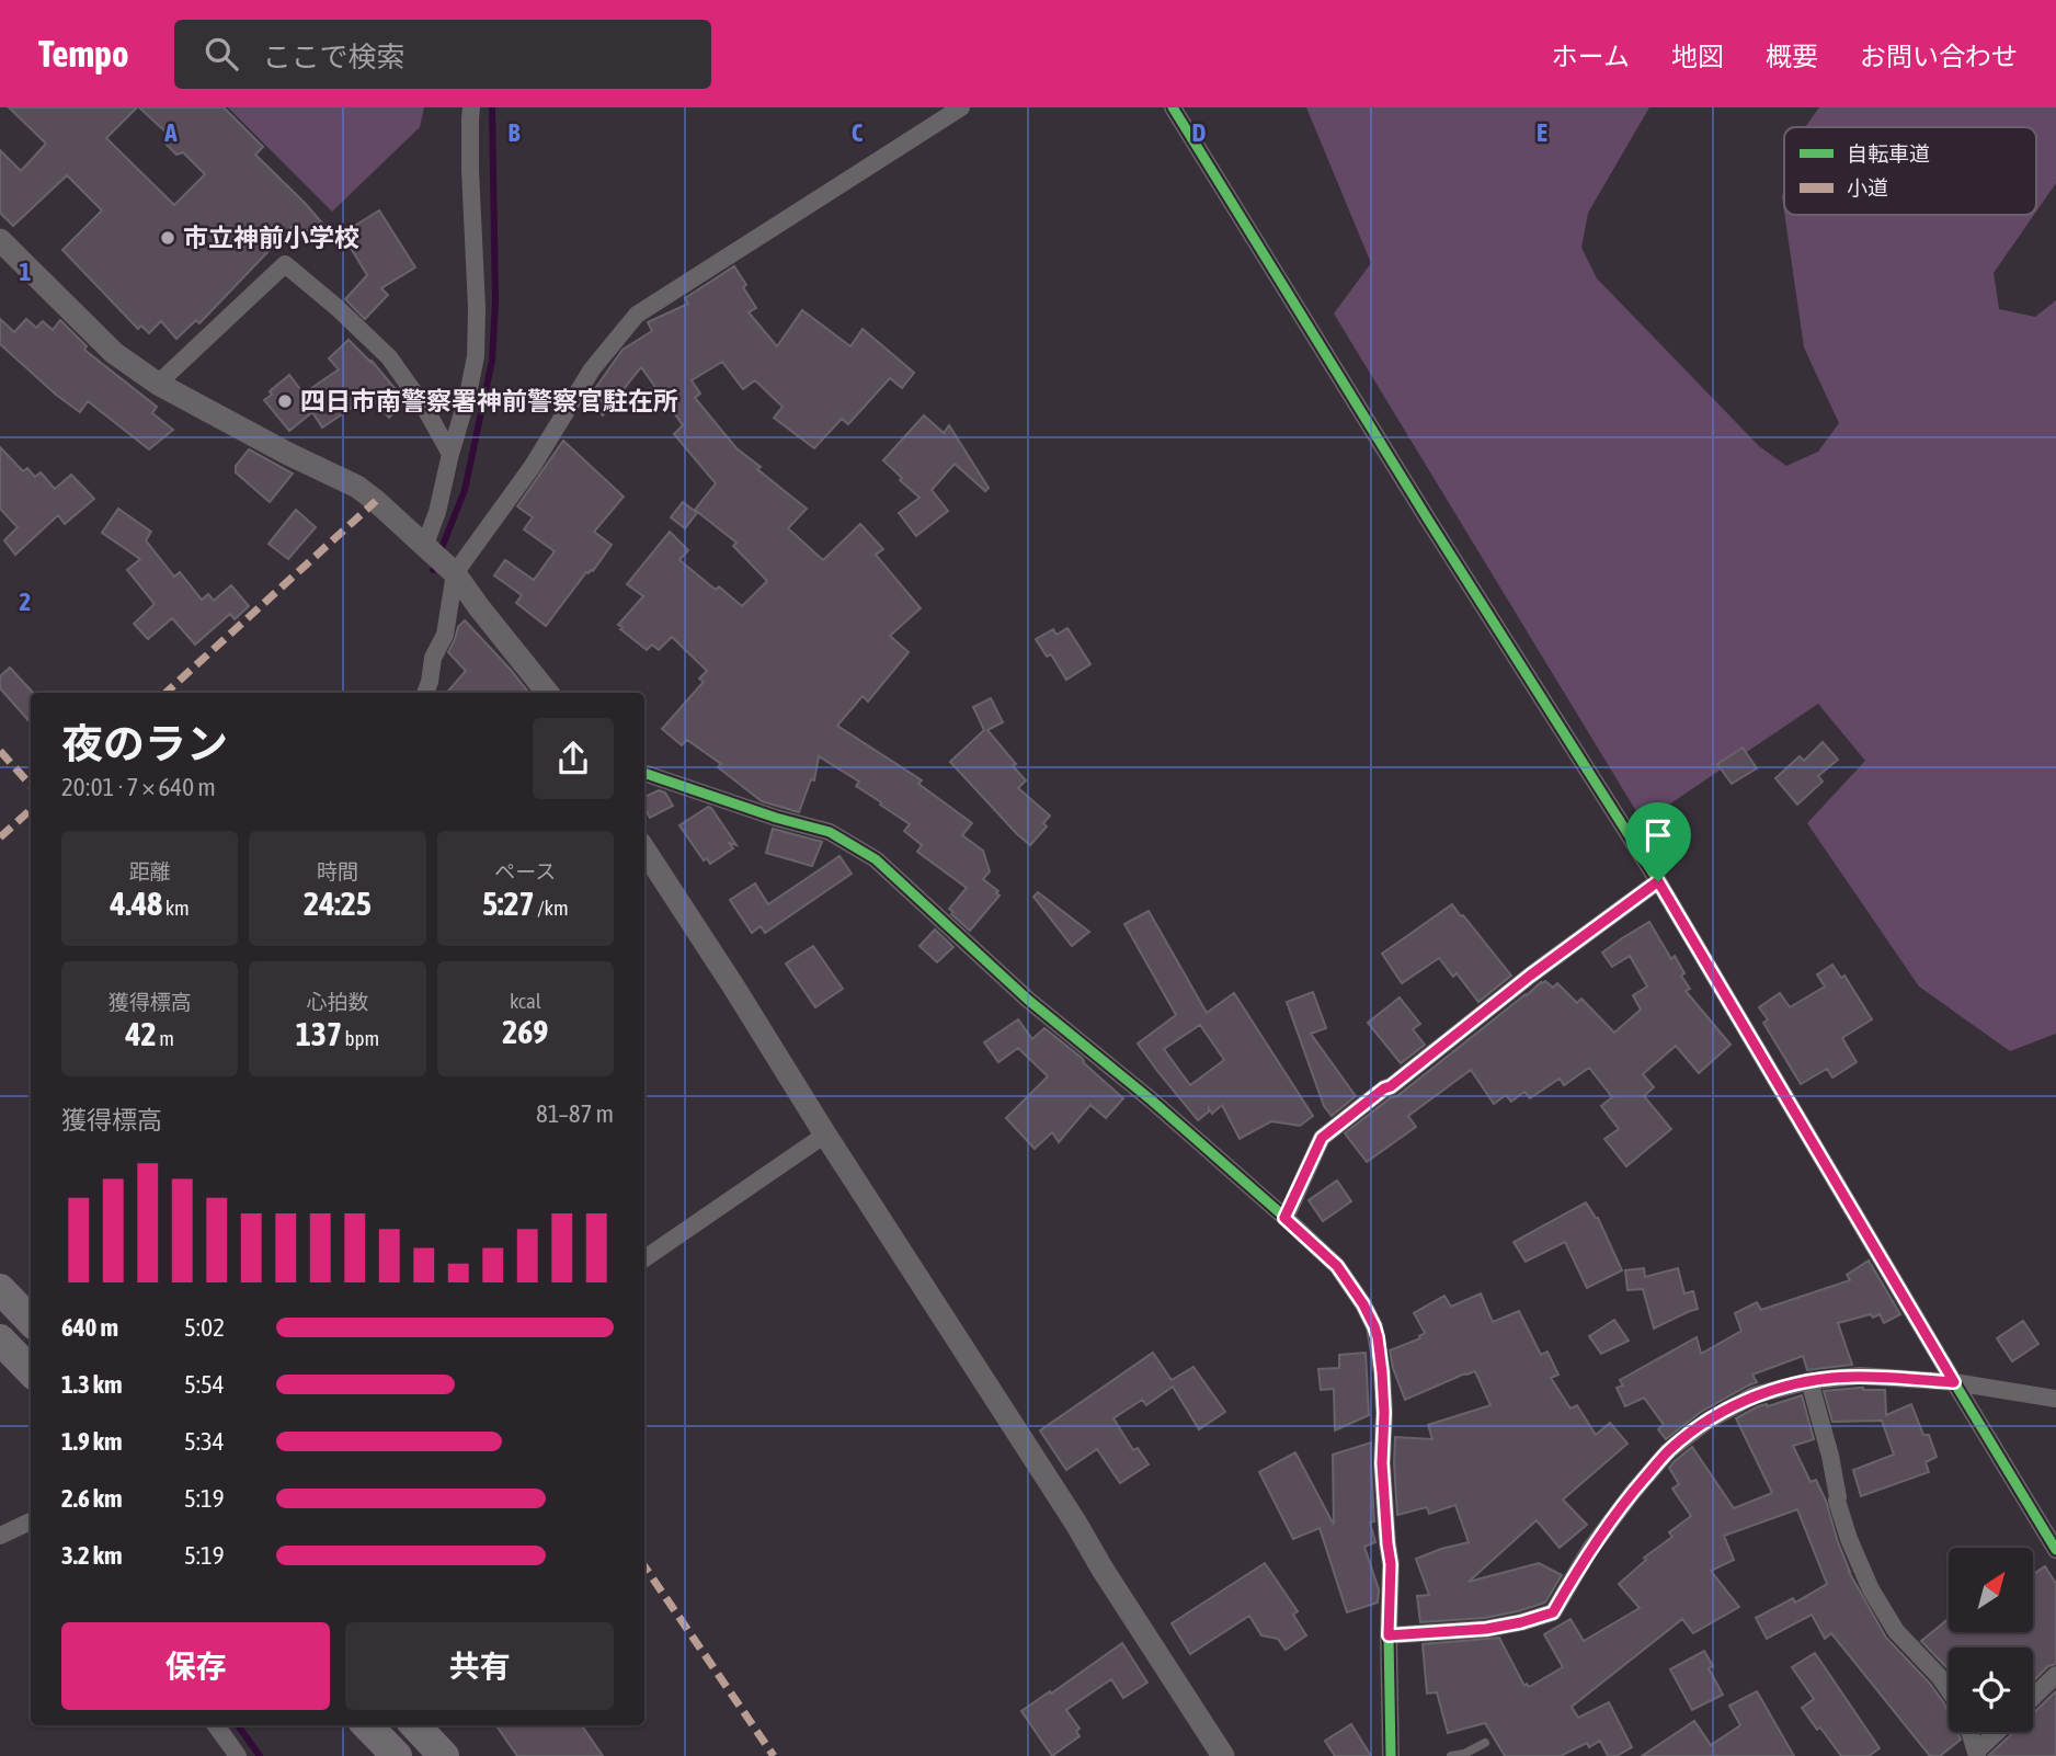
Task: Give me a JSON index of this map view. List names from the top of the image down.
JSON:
{
  "places": ["市立神前小学校", "四日市南警察署神前警察官駐在所"],
  "legend": ["自転車道", "小道"],
  "north": "top right",
  "page": {
    "header": "Tempo",
    "search": "ここで検索",
    "nav": [
      "ホーム",
      "地図",
      "概要",
      "お問い合わせ"
    ],
    "heading": ["夜のラン", "20:01 · 7 × 640 m"],
    "stats": [
      ["距離", "4.48 km"],
      ["時間", "24:25"],
      ["ペース", "5:27 /km"],
      ["獲得標高", "42 m"],
      ["心拍数", "137 bpm"],
      ["kcal", "269"]
    ],
    "chart": ["獲得標高", "81–87 m"],
    "list": [
      {
        "name": "640 m",
        "note": "5:02"
      },
      {
        "name": "1.3 km",
        "note": "5:54"
      },
      {
        "name": "1.9 km",
        "note": "5:34"
      },
      {
        "name": "2.6 km",
        "note": "5:19"
      },
      {
        "name": "3.2 km",
        "note": "5:19"
      }
    ],
    "buttons": ["保存", "共有"]
  },
  "grid": {
    "columns": [
      "A",
      "B",
      "C",
      "D",
      "E"
    ],
    "rows": ["1", "2"]
  }
}
